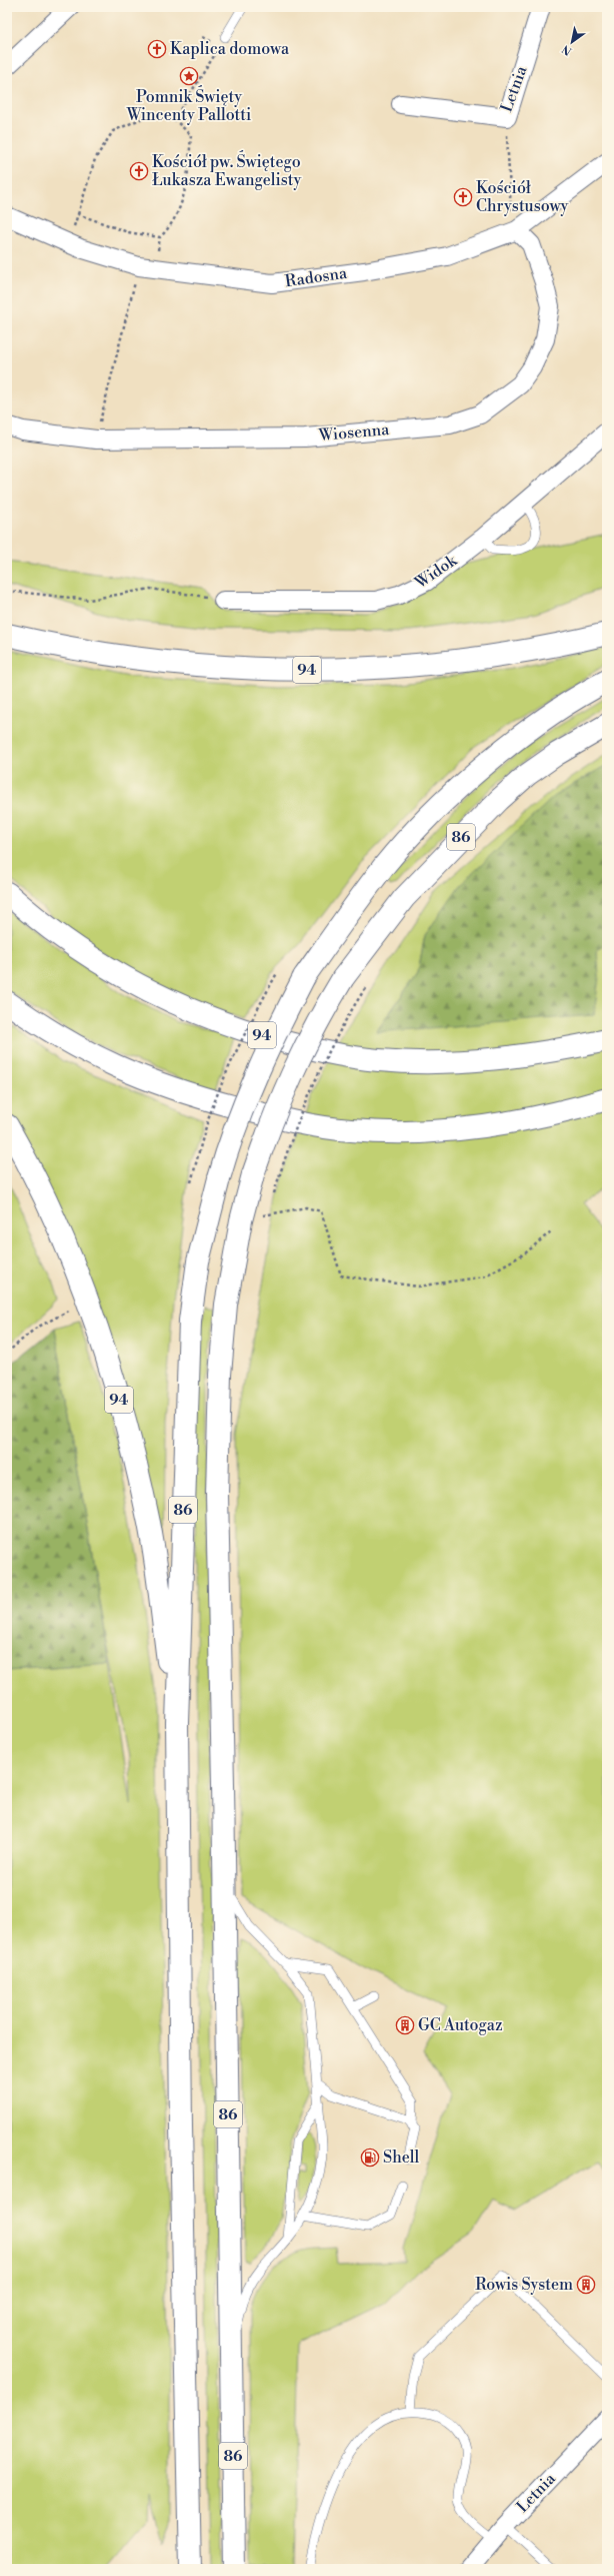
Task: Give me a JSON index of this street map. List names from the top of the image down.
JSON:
{
  "streets": {
    "main road": ["94", "86"],
    "street": [
      "Letnia",
      "Radosna",
      "Wiosenna",
      "Widok"
    ]
  },
  "crossings": [
    ["Radosna", "Wiosenna"],
    ["94", "86"]
  ],
  "places": {
    "church": ["Kaplica domowa", "Kościół pw. Świętego Łukasza Ewangelisty", "Kościół Chrystusowy"],
    "place": ["Pomnik Święty Wincenty Pallotti"],
    "building": ["GC Autogaz", "Rowis System"],
    "fuel station": ["Shell"]
  },
  "north": "bottom left"
}
